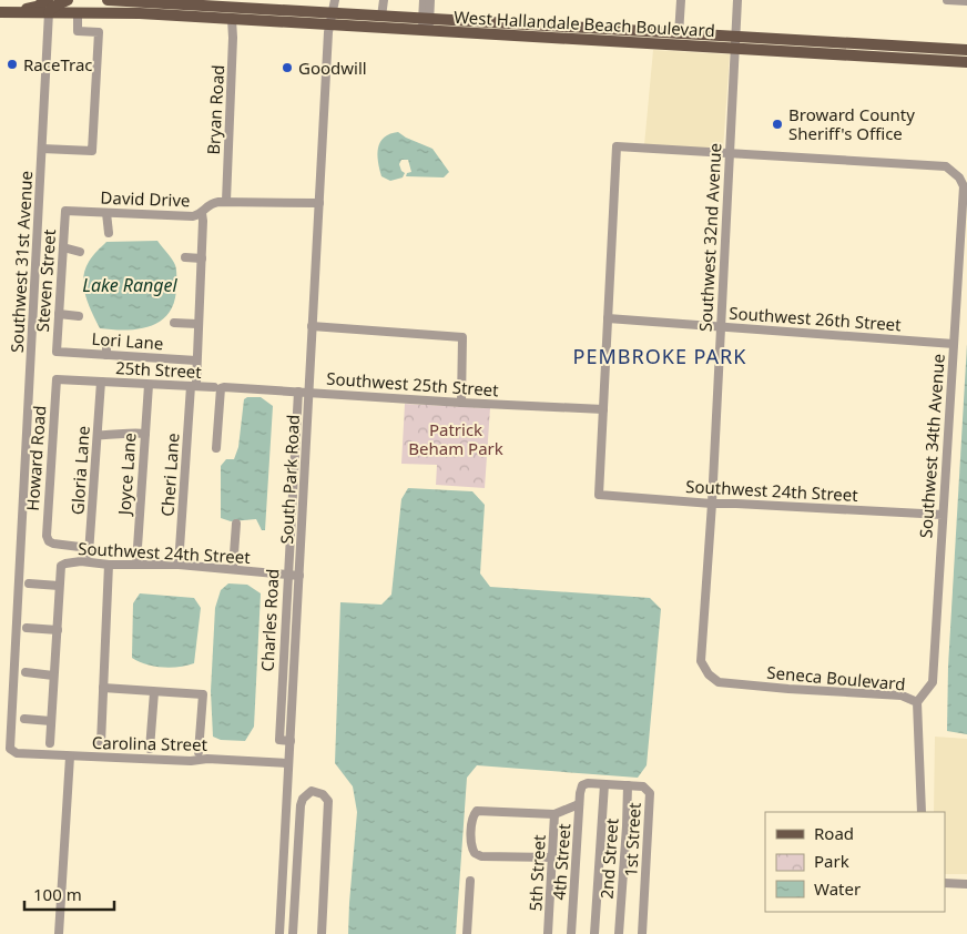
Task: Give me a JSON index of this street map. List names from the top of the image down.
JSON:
{
  "streets": {
    "main road": ["West Hallandale Beach Boulevard"],
    "street": [
      "Bryan Road",
      "David Drive",
      "Southwest 32nd Avenue",
      "Southwest 31st Avenue",
      "Steven Street",
      "Southwest 26th Street",
      "Lori Lane",
      "25th Street",
      "Southwest 25th Street",
      "Southwest 34th Avenue",
      "Howard Road",
      "Gloria Lane",
      "Joyce Lane",
      "Cheri Lane",
      "South Park Road",
      "Southwest 24th Street",
      "Charles Road",
      "Seneca Boulevard",
      "Carolina Street",
      "1st Street",
      "2nd Street",
      "4th Street",
      "5th Street"
    ]
  },
  "crossings": [
    ["West Hallandale Beach Boulevard", "Bryan Road"],
    ["West Hallandale Beach Boulevard", "Southwest 32nd Avenue"],
    ["West Hallandale Beach Boulevard", "Southwest 31st Avenue"],
    ["West Hallandale Beach Boulevard", "South Park Road"],
    ["Bryan Road", "David Drive"],
    ["David Drive", "Steven Street"],
    ["David Drive", "Cheri Lane"],
    ["David Drive", "South Park Road"],
    ["Southwest 32nd Avenue", "Southwest 26th Street"],
    ["Southwest 32nd Avenue", "Southwest 34th Avenue"],
    ["Southwest 32nd Avenue", "Southwest 24th Street"],
    ["Southwest 32nd Avenue", "Seneca Boulevard"],
    ["Southwest 31st Avenue", "Carolina Street"],
    ["Steven Street", "Lori Lane"],
    ["Southwest 26th Street", "Southwest 34th Avenue"],
    ["Lori Lane", "Cheri Lane"],
    ["25th Street", "Southwest 25th Street"],
    ["25th Street", "Howard Road"],
    ["25th Street", "Gloria Lane"],
    ["25th Street", "Joyce Lane"],
    ["25th Street", "Cheri Lane"],
    ["Southwest 25th Street", "South Park Road"],
    ["Southwest 25th Street", "Southwest 24th Street"],
    ["Southwest 25th Street", "Charles Road"],
    ["Southwest 34th Avenue", "Southwest 24th Street"],
    ["Southwest 34th Avenue", "Seneca Boulevard"],
    ["Howard Road", "Gloria Lane"],
    ["Gloria Lane", "Southwest 24th Street"],
    ["Joyce Lane", "Southwest 24th Street"],
    ["Cheri Lane", "Southwest 24th Street"],
    ["South Park Road", "Southwest 24th Street"],
    ["South Park Road", "Charles Road"],
    ["South Park Road", "Carolina Street"],
    ["Southwest 24th Street", "Charles Road"],
    ["1st Street", "2nd Street"],
    ["1st Street", "4th Street"]
  ],
  "districts": ["PEMBROKE PARK"],
  "water": ["Lake Rangel"],
  "parks": ["Patrick Beham Park"],
  "places": ["RaceTrac", "Goodwill", "Broward County Sheriff's Office"],
  "legend": ["Road", "Park", "Water"],
  "scale_bar": "100 m"
}
